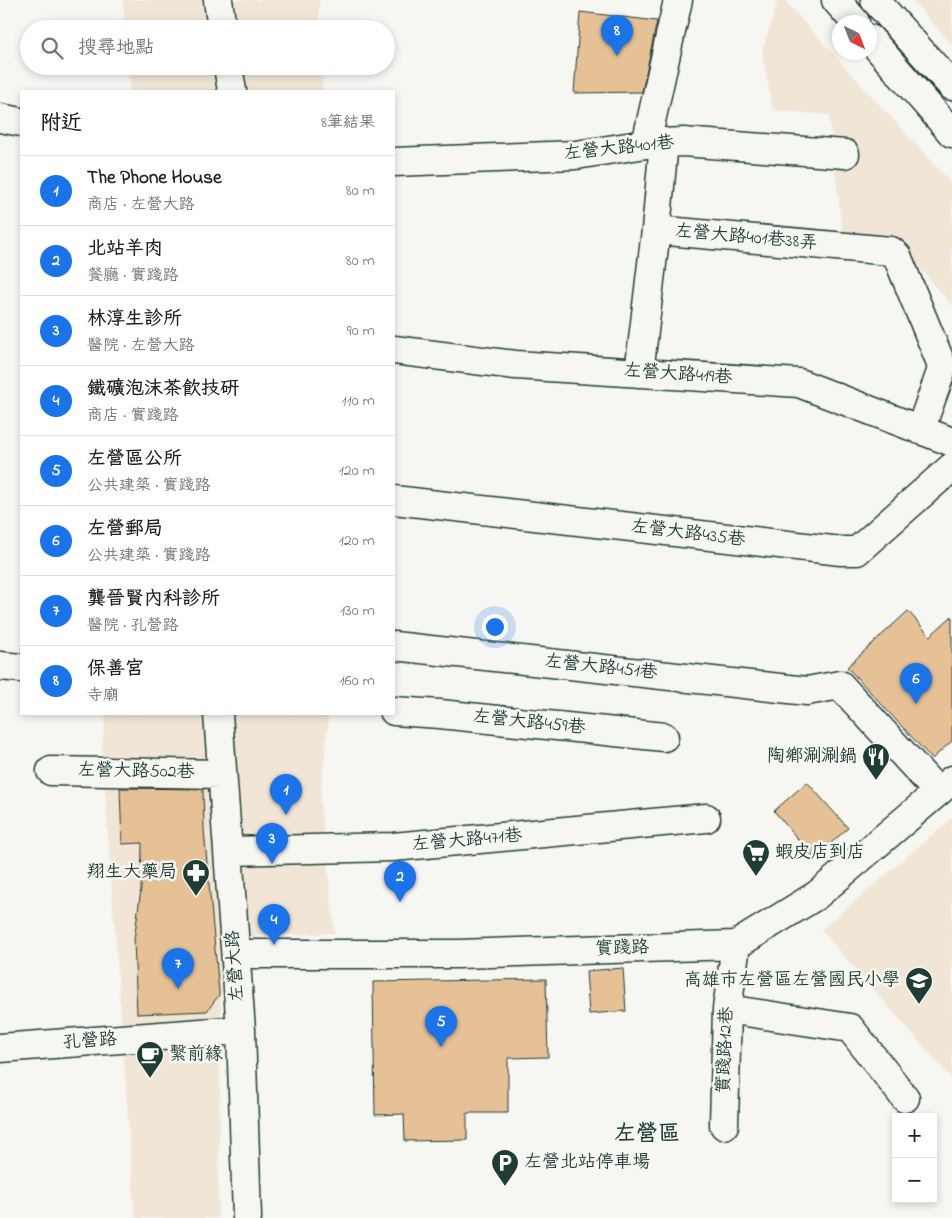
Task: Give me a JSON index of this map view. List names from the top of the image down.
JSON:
{
  "streets": {
    "street": [
      "左營大路401巷",
      "左營大路401巷38弄",
      "左營大路419巷",
      "左營大路435巷",
      "左營大路451巷",
      "左營大路459巷",
      "左營大路502巷",
      "左營大路471巷",
      "實踐路",
      "左營大路",
      "孔營路",
      "實踐路12巷"
    ]
  },
  "crossings": [
    ["左營大路401巷", "左營大路401巷38弄"],
    ["左營大路401巷38弄", "左營大路419巷"],
    ["左營大路451巷", "實踐路"],
    ["左營大路502巷", "左營大路"],
    ["左營大路471巷", "左營大路"],
    ["實踐路", "左營大路"],
    ["實踐路", "實踐路12巷"],
    ["左營大路", "孔營路"]
  ],
  "districts": ["左營區"],
  "places": {
    "restaurant": ["陶鄉涮涮鍋"],
    "supermarket": ["蝦皮店到店"],
    "pharmacy": ["翔生大藥局"],
    "school or university": ["高雄市左營區左營國民小學"],
    "cafe": ["繫前緣"],
    "parking": ["左營北站停車場"]
  },
  "north": "bottom right",
  "page": {
    "pins": [
      "8",
      "6",
      "1",
      "3",
      "2",
      "4",
      "7",
      "5"
    ],
    "search": "搜尋地點",
    "heading": ["附近", "8筆結果"],
    "list": [
      {
        "mark": "1",
        "name": "The Phone House",
        "note": "商店 · 左營大路",
        "value": "80 m"
      },
      {
        "mark": "2",
        "name": "北站羊肉",
        "note": "餐廳 · 實踐路",
        "value": "80 m"
      },
      {
        "mark": "3",
        "name": "林淳生診所",
        "note": "醫院 · 左營大路",
        "value": "90 m"
      },
      {
        "mark": "4",
        "name": "鐵礦泡沫茶飲技研",
        "note": "商店 · 實踐路",
        "value": "110 m"
      },
      {
        "mark": "5",
        "name": "左營區公所",
        "note": "公共建築 · 實踐路",
        "value": "120 m"
      },
      {
        "mark": "6",
        "name": "左營郵局",
        "note": "公共建築 · 實踐路",
        "value": "120 m"
      },
      {
        "mark": "7",
        "name": "龔晉賢內科診所",
        "note": "醫院 · 孔營路",
        "value": "130 m"
      },
      {
        "mark": "8",
        "name": "保善宮",
        "note": "寺廟",
        "value": "160 m"
      }
    ],
    "map_buttons": ["+", "−"]
  }
}
